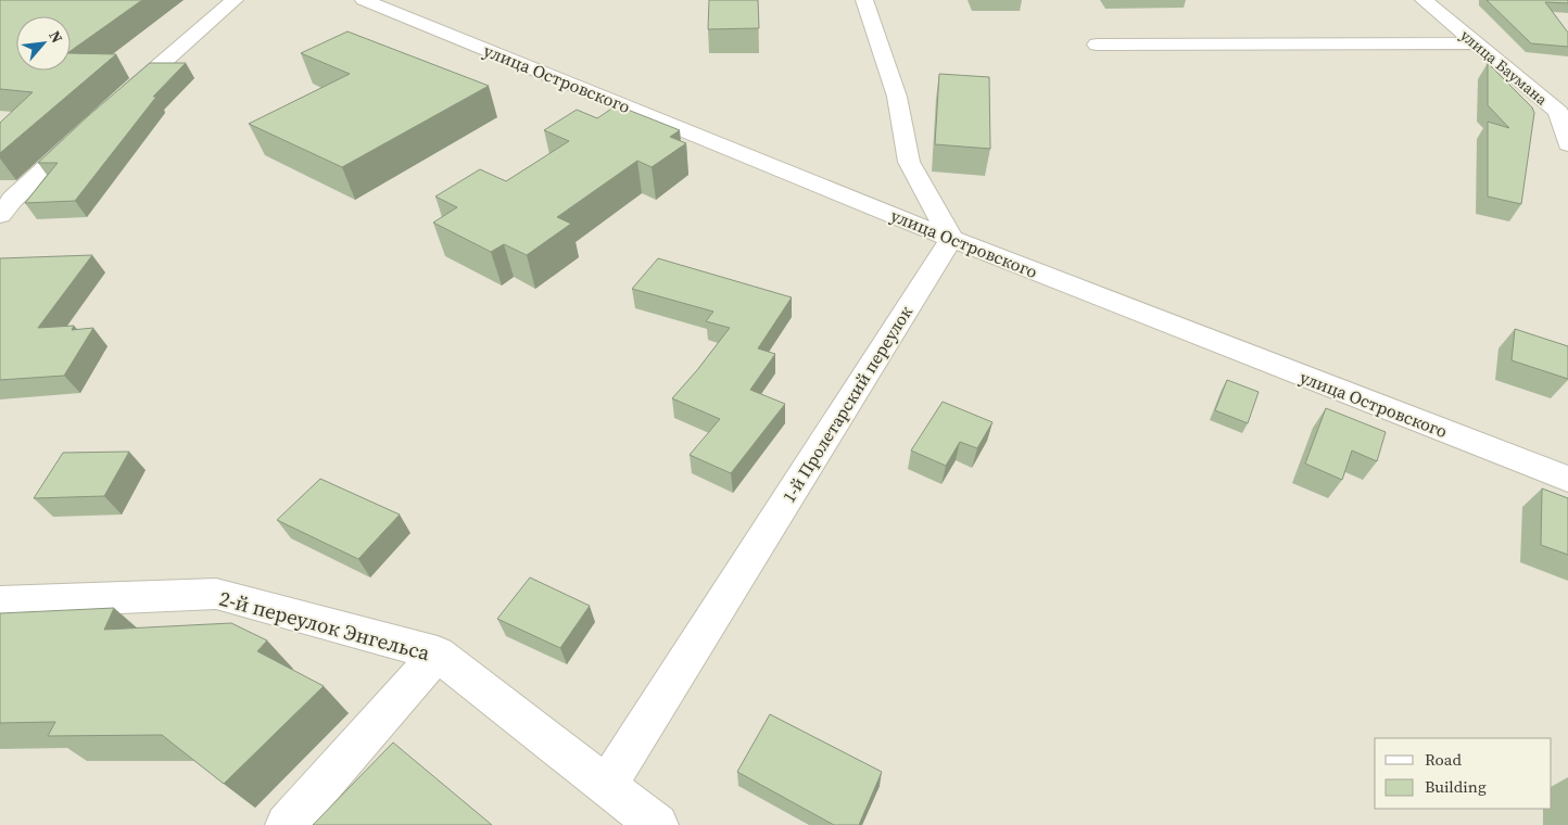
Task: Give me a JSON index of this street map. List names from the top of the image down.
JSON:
{
  "streets": {
    "street": [
      "улица Баумана",
      "улица Островского",
      "1-й Пролетарский переулок",
      "2-й переулок Энгельса"
    ]
  },
  "crossings": [
    ["улица Островского", "1-й Пролетарский переулок"],
    ["1-й Пролетарский переулок", "2-й переулок Энгельса"]
  ],
  "legend": ["Road", "Building"],
  "north": "top right"
}
